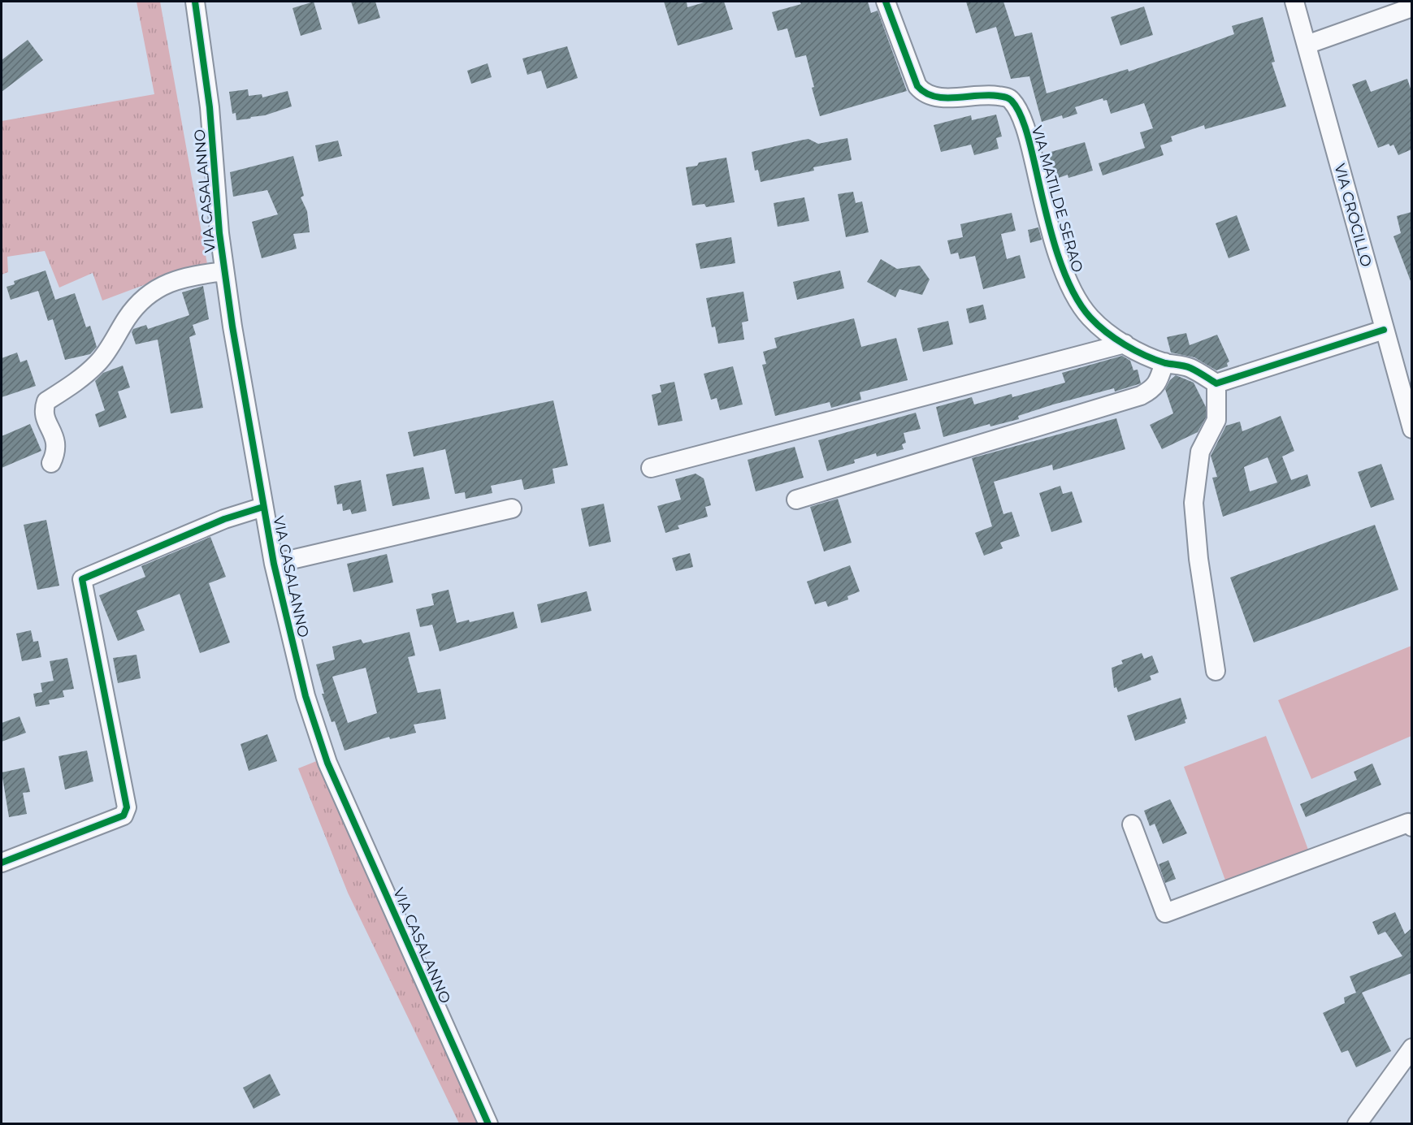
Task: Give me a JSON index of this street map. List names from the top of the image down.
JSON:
{
  "streets": {
    "street": ["VIA CASALANNO", "VIA MATILDE SERAO", "VIA CROCILLO"]
  }
}
